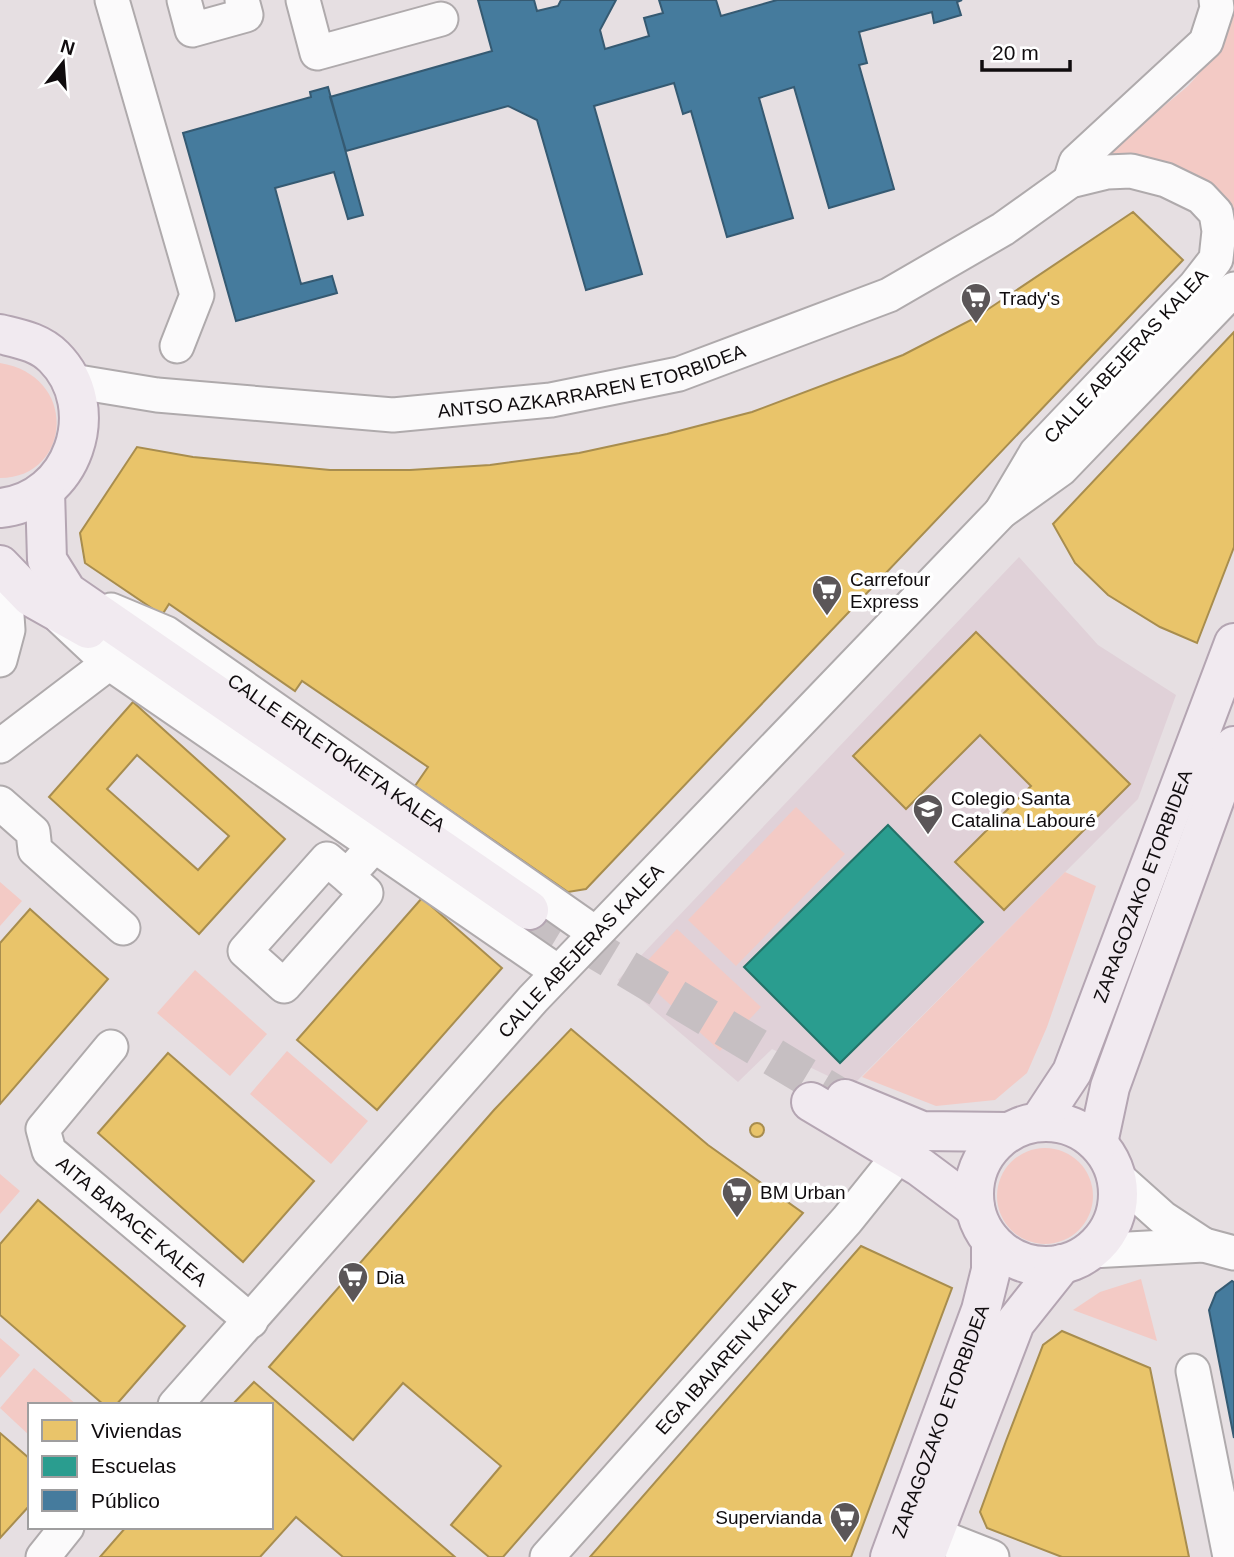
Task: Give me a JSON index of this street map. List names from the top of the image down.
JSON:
{
  "streets": {
    "main road": ["CALLE ERLETOKIETA KALEA", "ZARAGOZAKO ETORBIDEA"],
    "street": [
      "CALLE ABEJERAS KALEA",
      "ANTSO AZKARRAREN ETORBIDEA",
      "AITA BARACE KALEA",
      "EGA IBAIAREN KALEA"
    ]
  },
  "crossings": [
    ["CALLE ABEJERAS KALEA", "ANTSO AZKARRAREN ETORBIDEA"],
    ["CALLE ABEJERAS KALEA", "CALLE ERLETOKIETA KALEA"],
    ["CALLE ABEJERAS KALEA", "AITA BARACE KALEA"]
  ],
  "places": {
    "supermarket": [
      "Trady's",
      "Carrefour Express",
      "BM Urban",
      "Dia",
      "Supervianda"
    ],
    "school or university": ["Colegio Santa Catalina Labouré"]
  },
  "legend": ["Viviendas", "Escuelas", "Público"],
  "scale_bar": "20 m",
  "north": "top"
}
